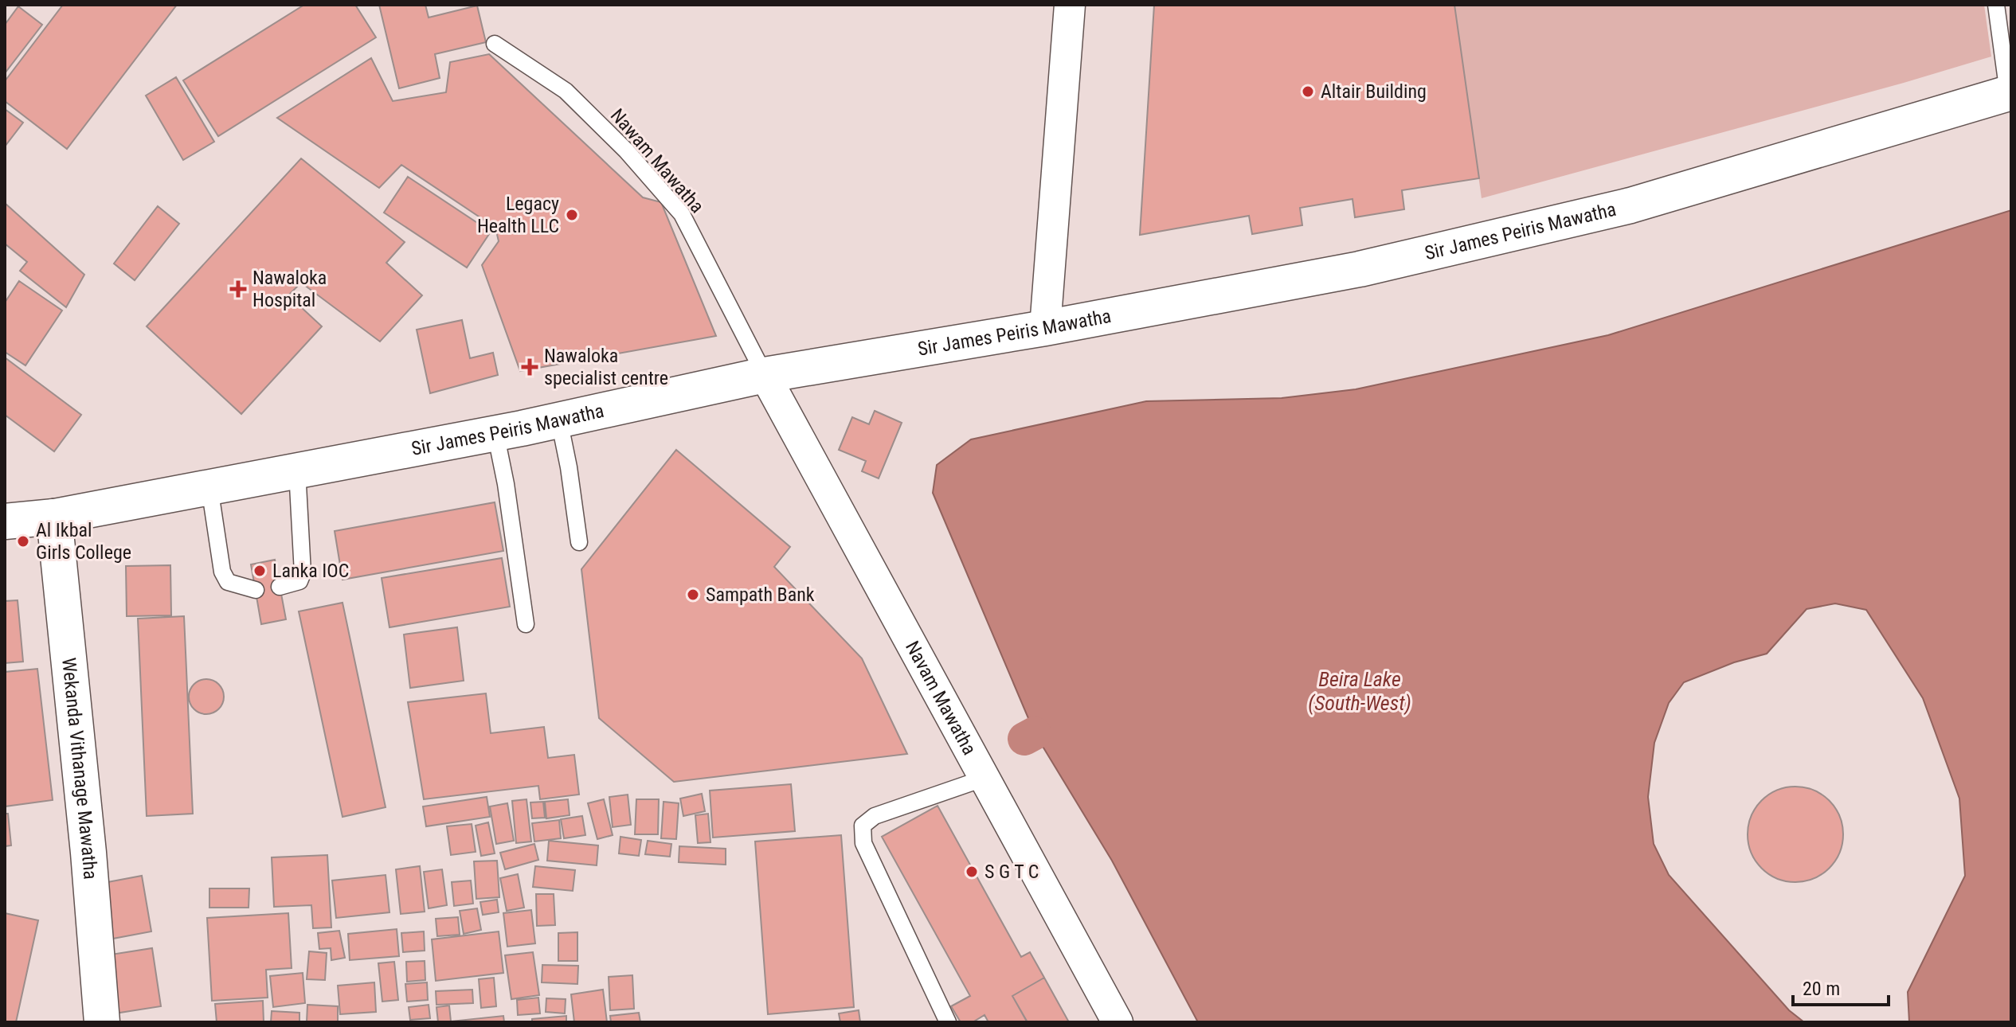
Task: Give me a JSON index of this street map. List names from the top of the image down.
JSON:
{
  "streets": {
    "main road": ["Sir James Peiris Mawatha", "Wekanda Vithanage Mawatha"],
    "street": ["Navam Mawatha"],
    "lane": ["Nawam Mawatha"]
  },
  "crossings": [
    ["Nawam Mawatha", "Sir James Peiris Mawatha"],
    ["Nawam Mawatha", "Navam Mawatha"],
    ["Sir James Peiris Mawatha", "Navam Mawatha"],
    ["Sir James Peiris Mawatha", "Wekanda Vithanage Mawatha"]
  ],
  "water": ["Beira Lake (South-West)"],
  "places": {
    "other": [
      "Altair Building",
      "Legacy Health LLC",
      "Al Ikbal Girls College",
      "Lanka IOC",
      "Sampath Bank",
      "S G T C"
    ],
    "health": ["Nawaloka Hospital", "Nawaloka specialist centre"]
  },
  "scale_bar": "20 m"
}
